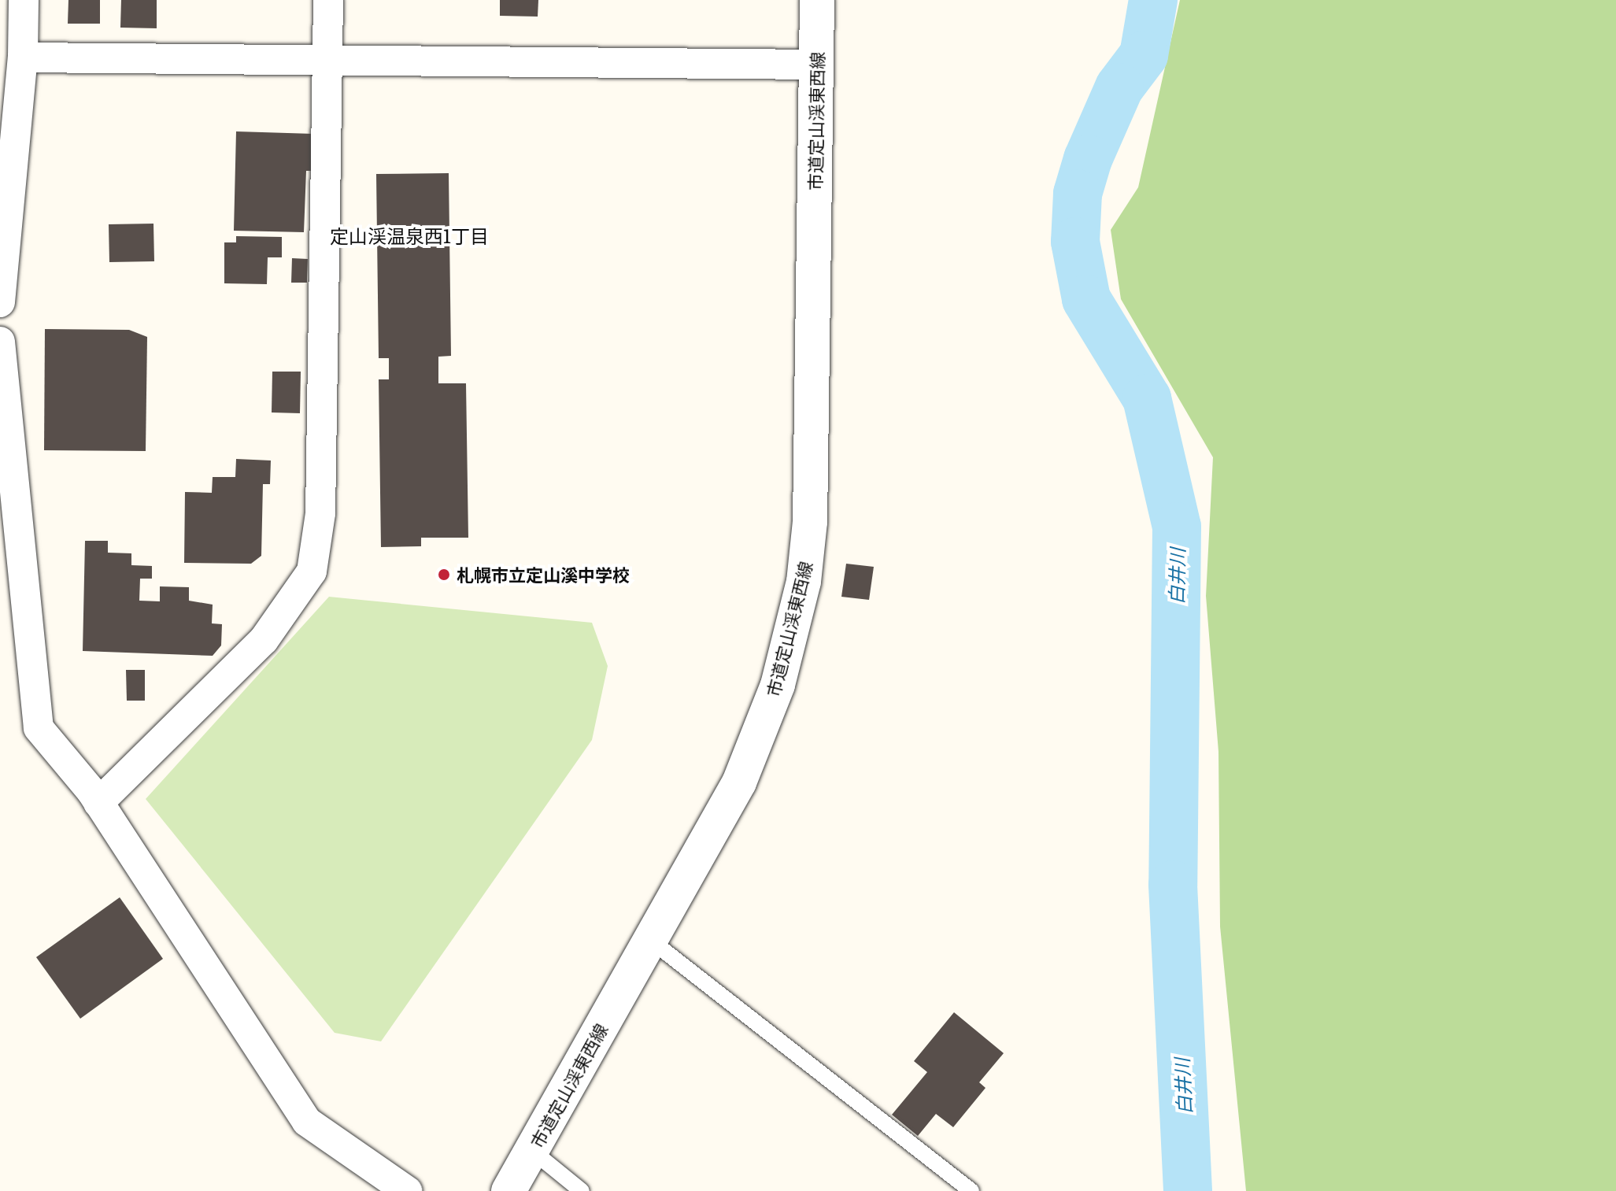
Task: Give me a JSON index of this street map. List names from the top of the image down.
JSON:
{
  "streets": {
    "street": ["市道定山渓東西線"]
  },
  "districts": ["定山渓温泉西1丁目"],
  "water": ["白井川"],
  "places": ["札幌市立定山溪中学校"]
}
